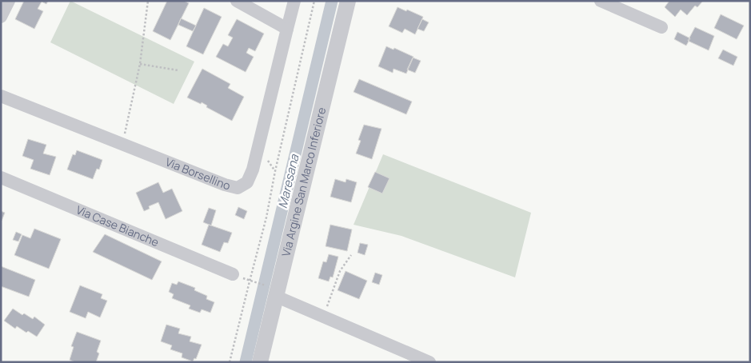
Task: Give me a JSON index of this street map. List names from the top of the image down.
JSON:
{
  "streets": {
    "street": ["Via Borsellino", "Via Argine San Marco Inferiore", "Via Case Bianche"]
  },
  "water": ["Maresana"]
}
